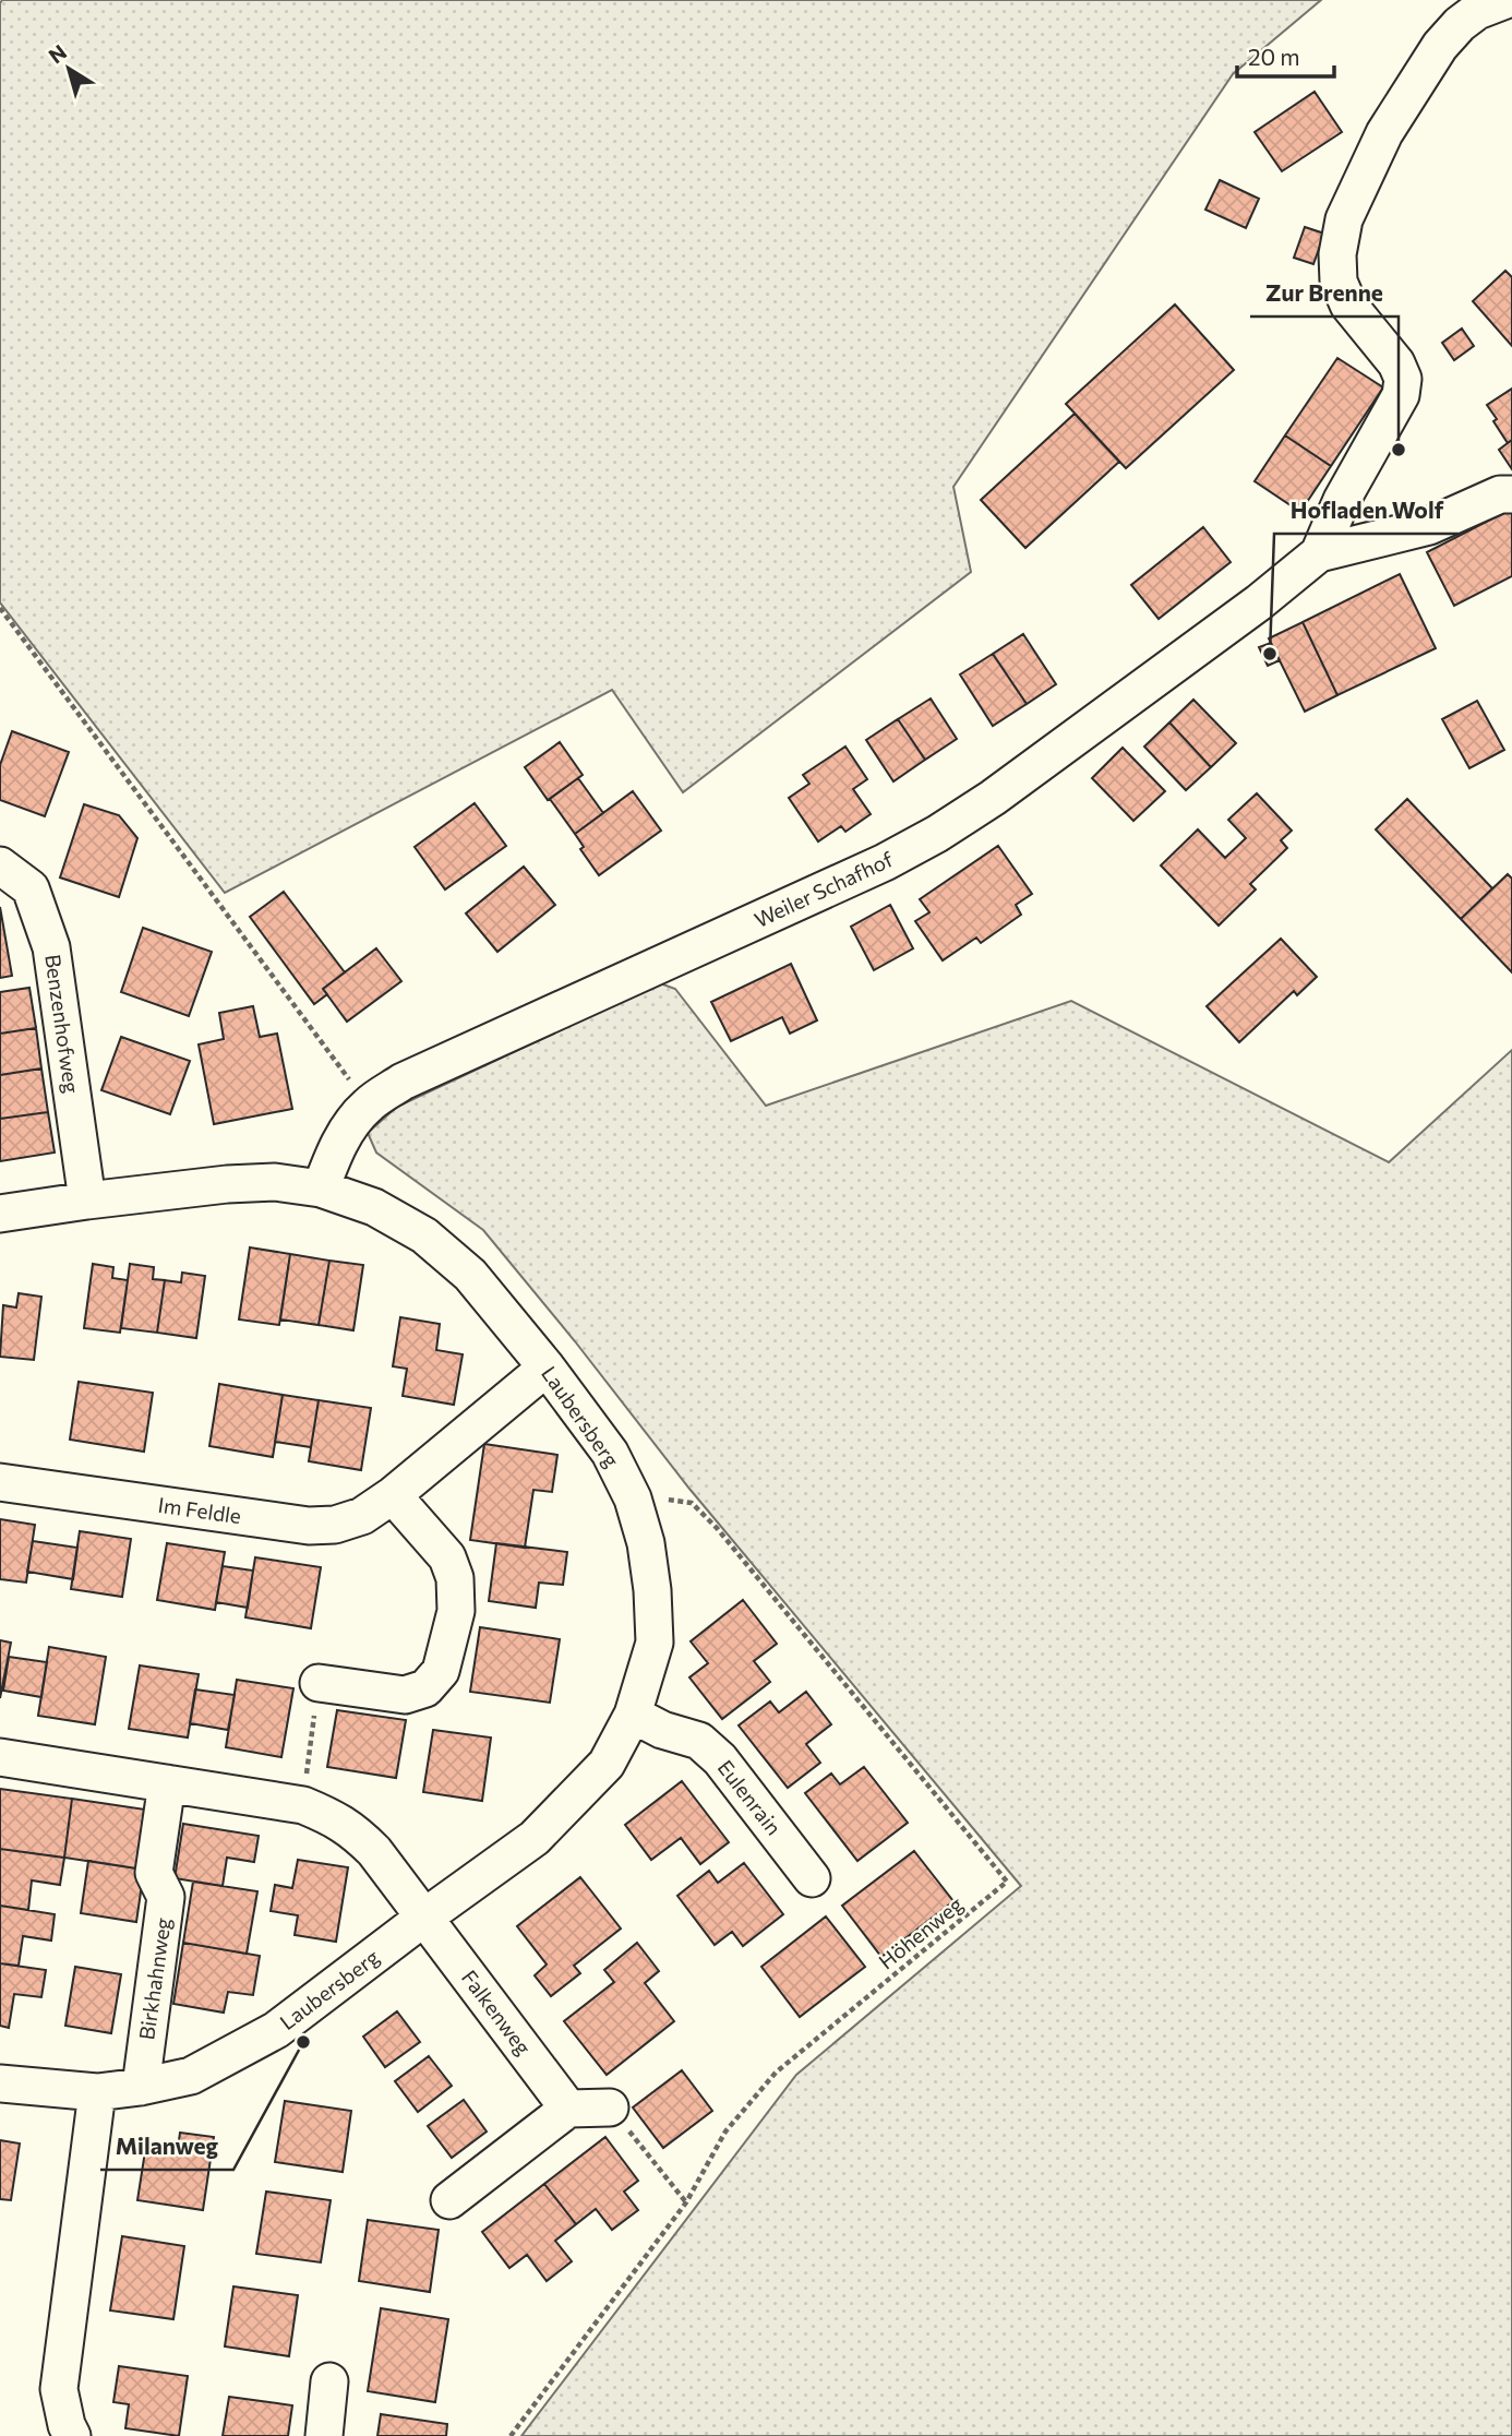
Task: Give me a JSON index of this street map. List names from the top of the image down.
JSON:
{
  "streets": {
    "street": [
      "Weiler Schafhof",
      "Benzenhofweg",
      "Laubersberg",
      "Im Feldle",
      "Eulenrain",
      "Birkhahnweg",
      "Falkenweg"
    ],
    "path": ["Höhenweg"]
  },
  "crossings": [
    ["Weiler Schafhof", "Laubersberg"],
    ["Benzenhofweg", "Laubersberg"],
    ["Laubersberg", "Im Feldle"],
    ["Laubersberg", "Eulenrain"],
    ["Laubersberg", "Höhenweg"],
    ["Laubersberg", "Birkhahnweg"],
    ["Laubersberg", "Falkenweg"]
  ],
  "places": ["Zur Brenne", "Hofladen Wolf", "Milanweg"],
  "scale_bar": "20 m",
  "north": "top left"
}
